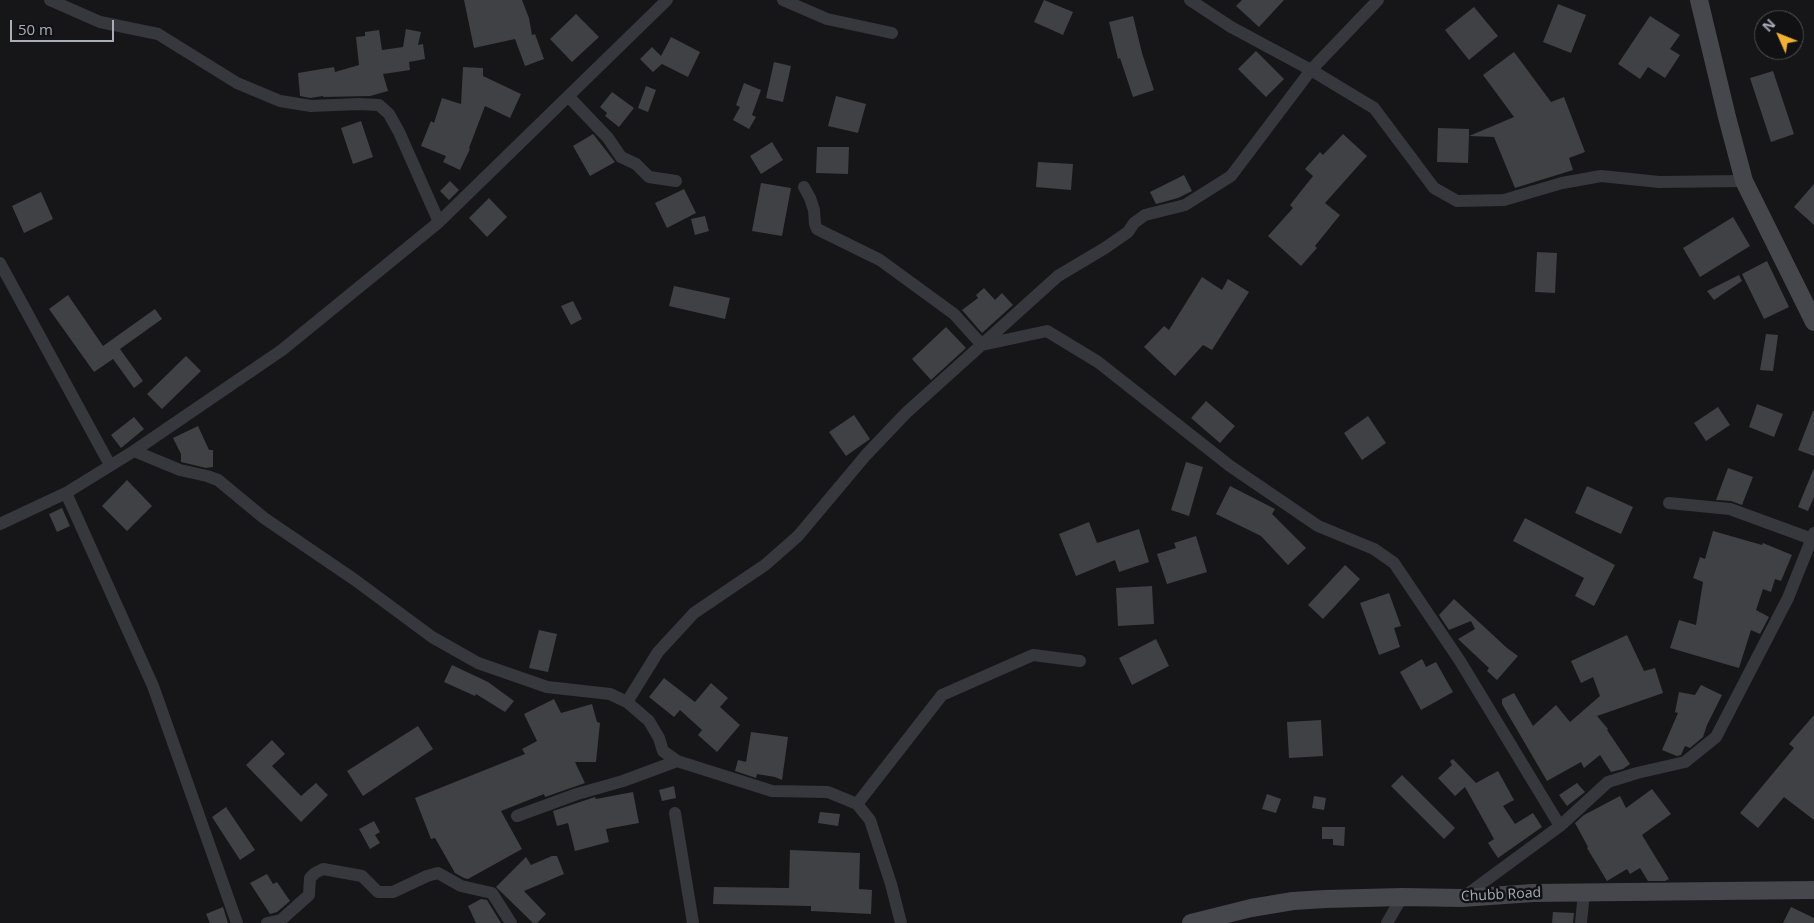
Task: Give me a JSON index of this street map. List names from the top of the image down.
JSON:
{
  "streets": {
    "street": ["Chubb Road"]
  },
  "scale_bar": "50 m",
  "north": "top left"
}
